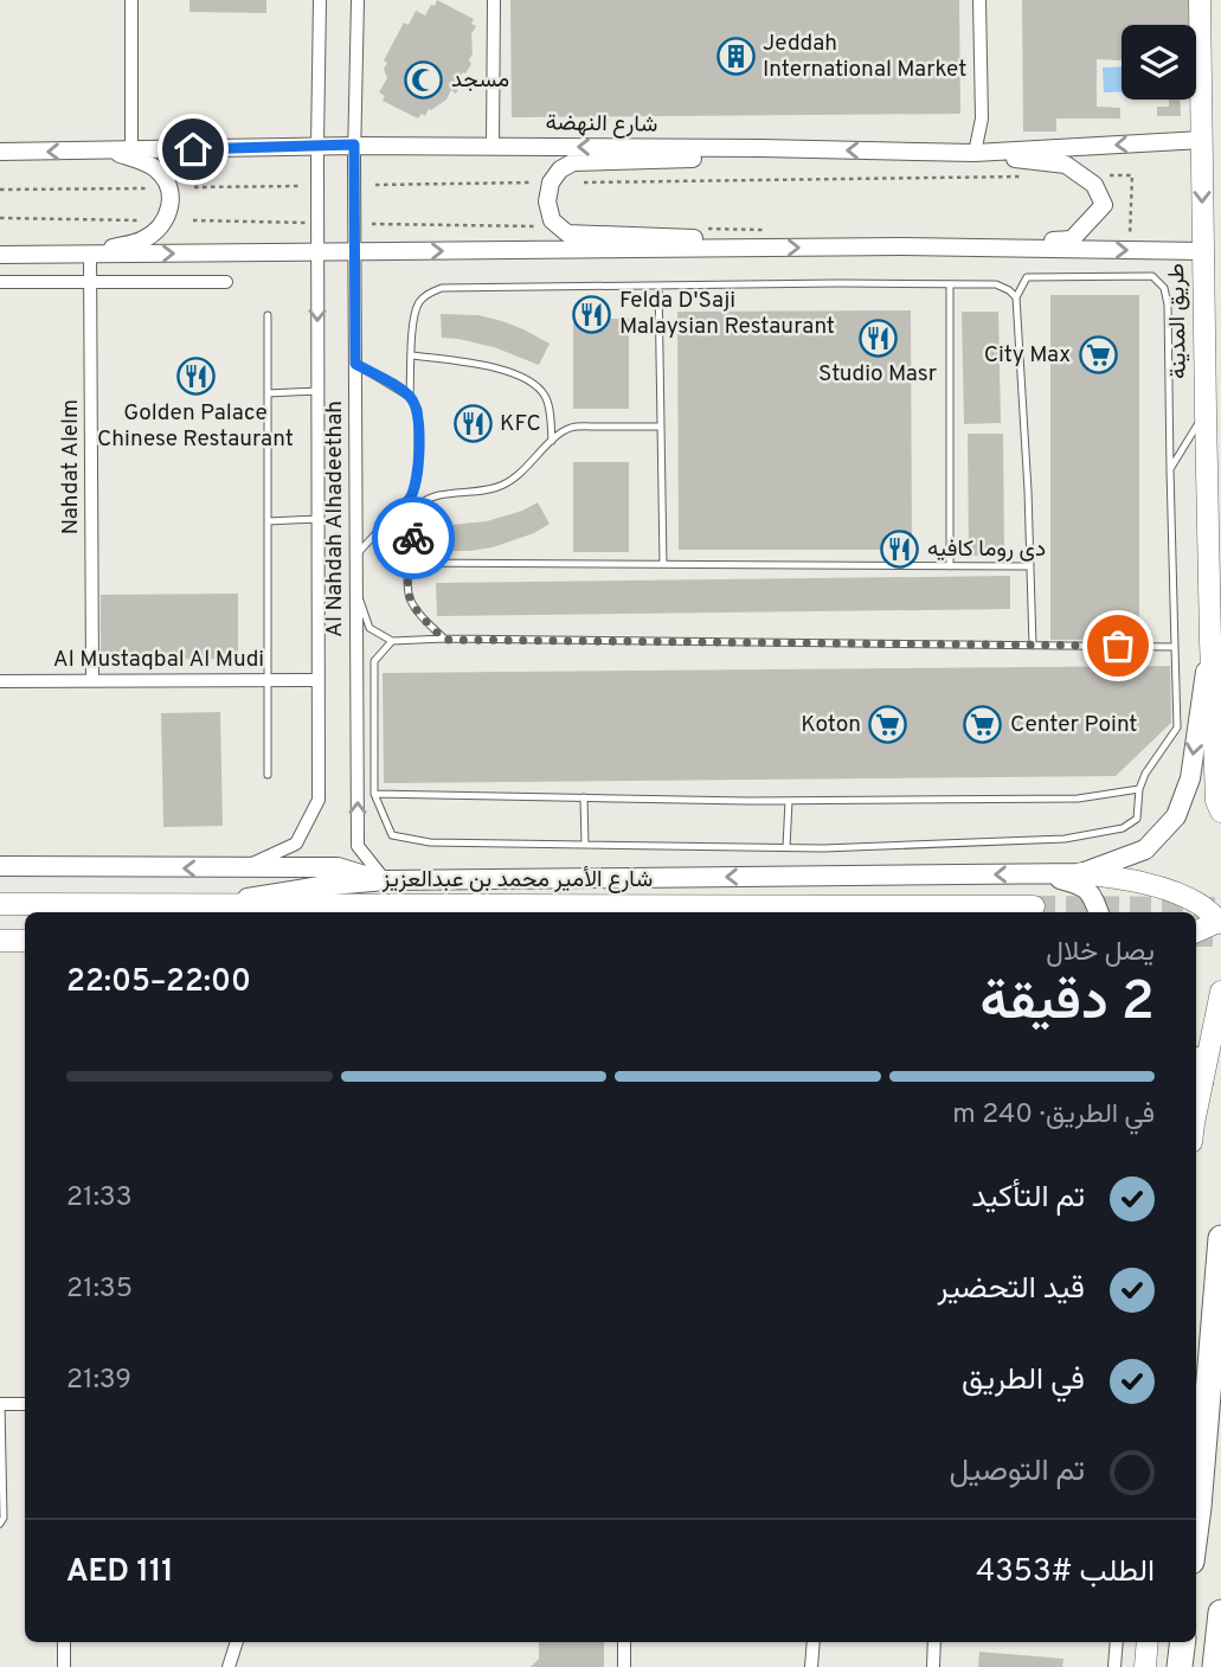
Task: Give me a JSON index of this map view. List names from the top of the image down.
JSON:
{
  "streets": {
    "main road": ["طريق المدينة", "شارع الأمير محمد بن عبدالعزيز"],
    "street": [
      "شارع النهضة",
      "Nahdat Alelm",
      "Al Nahdah Alhadeethah",
      "Al Mustaqbal Al Mudi"
    ]
  },
  "crossings": [
    ["شارع النهضة", "طريق المدينة"],
    ["شارع النهضة", "Al Nahdah Alhadeethah"],
    ["Nahdat Alelm", "Al Mustaqbal Al Mudi"],
    ["Al Nahdah Alhadeethah", "Al Mustaqbal Al Mudi"]
  ],
  "places": {
    "building": ["Jeddah International Market"],
    "mosque": ["مسجد"],
    "restaurant": [
      "Felda D'Saji Malaysian Restaurant",
      "Studio Masr",
      "Golden Palace Chinese Restaurant",
      "KFC",
      "دى روما كافيه"
    ],
    "supermarket": ["City Max", "Koton", "Center Point"]
  },
  "page": {
    "heading": ["2 دقيقة", "يصل خلال", "22:00–22:05"],
    "panel": ["الطلب #4353", "AED 111"],
    "bar": "في الطريق · 240 m",
    "list": [
      ["تم التأكيد", "21:33"],
      ["قيد التحضير", "21:35"],
      ["في الطريق", "21:39"],
      "تم التوصيل"
    ]
  }
}
